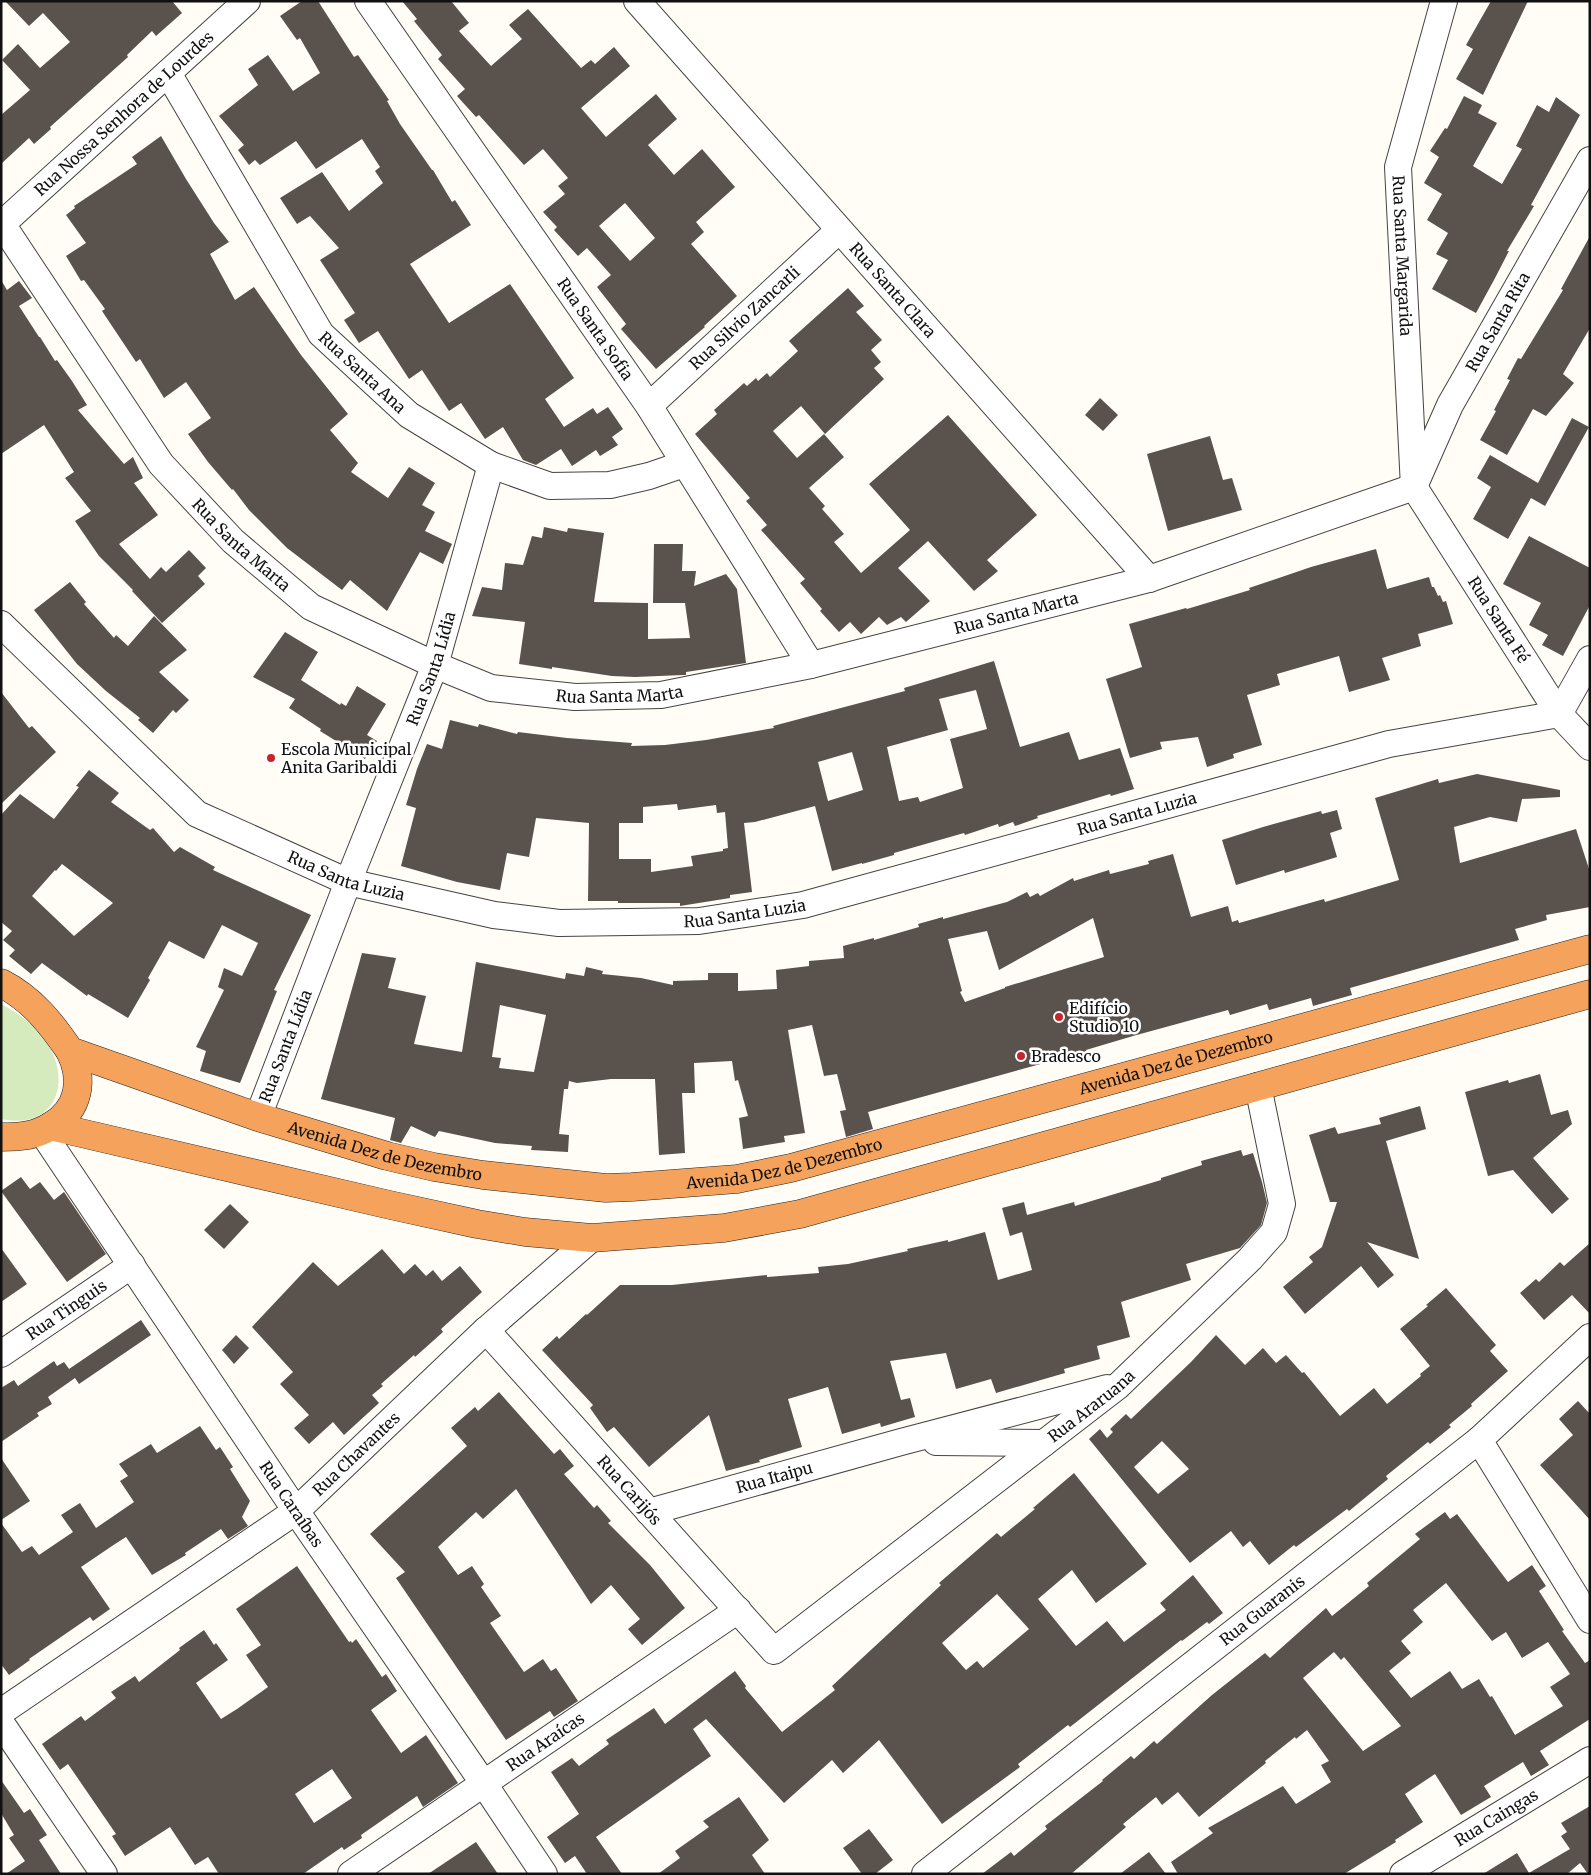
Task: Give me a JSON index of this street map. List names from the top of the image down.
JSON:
{
  "streets": {
    "highway": ["Avenida Dez de Dezembro"],
    "street": [
      "Rua Nossa Senhora de Lourdes",
      "Rua Santa Margarida",
      "Rua Santa Clara",
      "Rua Silvio Zancarli",
      "Rua Santa Rita",
      "Rua Santa Sofia",
      "Rua Santa Ana",
      "Rua Santa Marta",
      "Rua Santa Fé",
      "Rua Santa Lídia",
      "Rua Santa Luzia",
      "Rua Tinguis",
      "Rua Araruana",
      "Rua Chavantes",
      "Rua Itaipu",
      "Rua Carijós",
      "Rua Caraíbas",
      "Rua Guaranis",
      "Rua Araícas",
      "Rua Caingas"
    ]
  },
  "crossings": [
    ["Rua Nossa Senhora de Lourdes", "Rua Santa Ana"],
    ["Rua Nossa Senhora de Lourdes", "Rua Santa Marta"],
    ["Rua Santa Margarida", "Rua Santa Rita"],
    ["Rua Santa Margarida", "Rua Santa Marta"],
    ["Rua Santa Margarida", "Rua Santa Fé"],
    ["Rua Santa Clara", "Rua Silvio Zancarli"],
    ["Rua Santa Clara", "Rua Santa Marta"],
    ["Rua Silvio Zancarli", "Rua Santa Sofia"],
    ["Rua Santa Rita", "Rua Santa Marta"],
    ["Rua Santa Rita", "Rua Santa Fé"],
    ["Rua Santa Sofia", "Rua Santa Ana"],
    ["Rua Santa Sofia", "Rua Santa Marta"],
    ["Rua Santa Ana", "Rua Santa Lídia"],
    ["Rua Santa Marta", "Rua Santa Fé"],
    ["Rua Santa Marta", "Rua Santa Lídia"],
    ["Rua Santa Fé", "Rua Santa Luzia"],
    ["Rua Santa Lídia", "Rua Santa Luzia"],
    ["Rua Santa Lídia", "Avenida Dez de Dezembro"],
    ["Rua Tinguis", "Rua Caraíbas"],
    ["Rua Araruana", "Rua Itaipu"],
    ["Rua Araruana", "Rua Carijós"],
    ["Rua Chavantes", "Rua Carijós"],
    ["Rua Chavantes", "Rua Caraíbas"],
    ["Rua Itaipu", "Rua Carijós"],
    ["Rua Carijós", "Rua Araícas"],
    ["Rua Caraíbas", "Rua Araícas"]
  ],
  "places": ["Escola Municipal Anita Garibaldi", "Edifício Studio 10", "Bradesco"]
}
